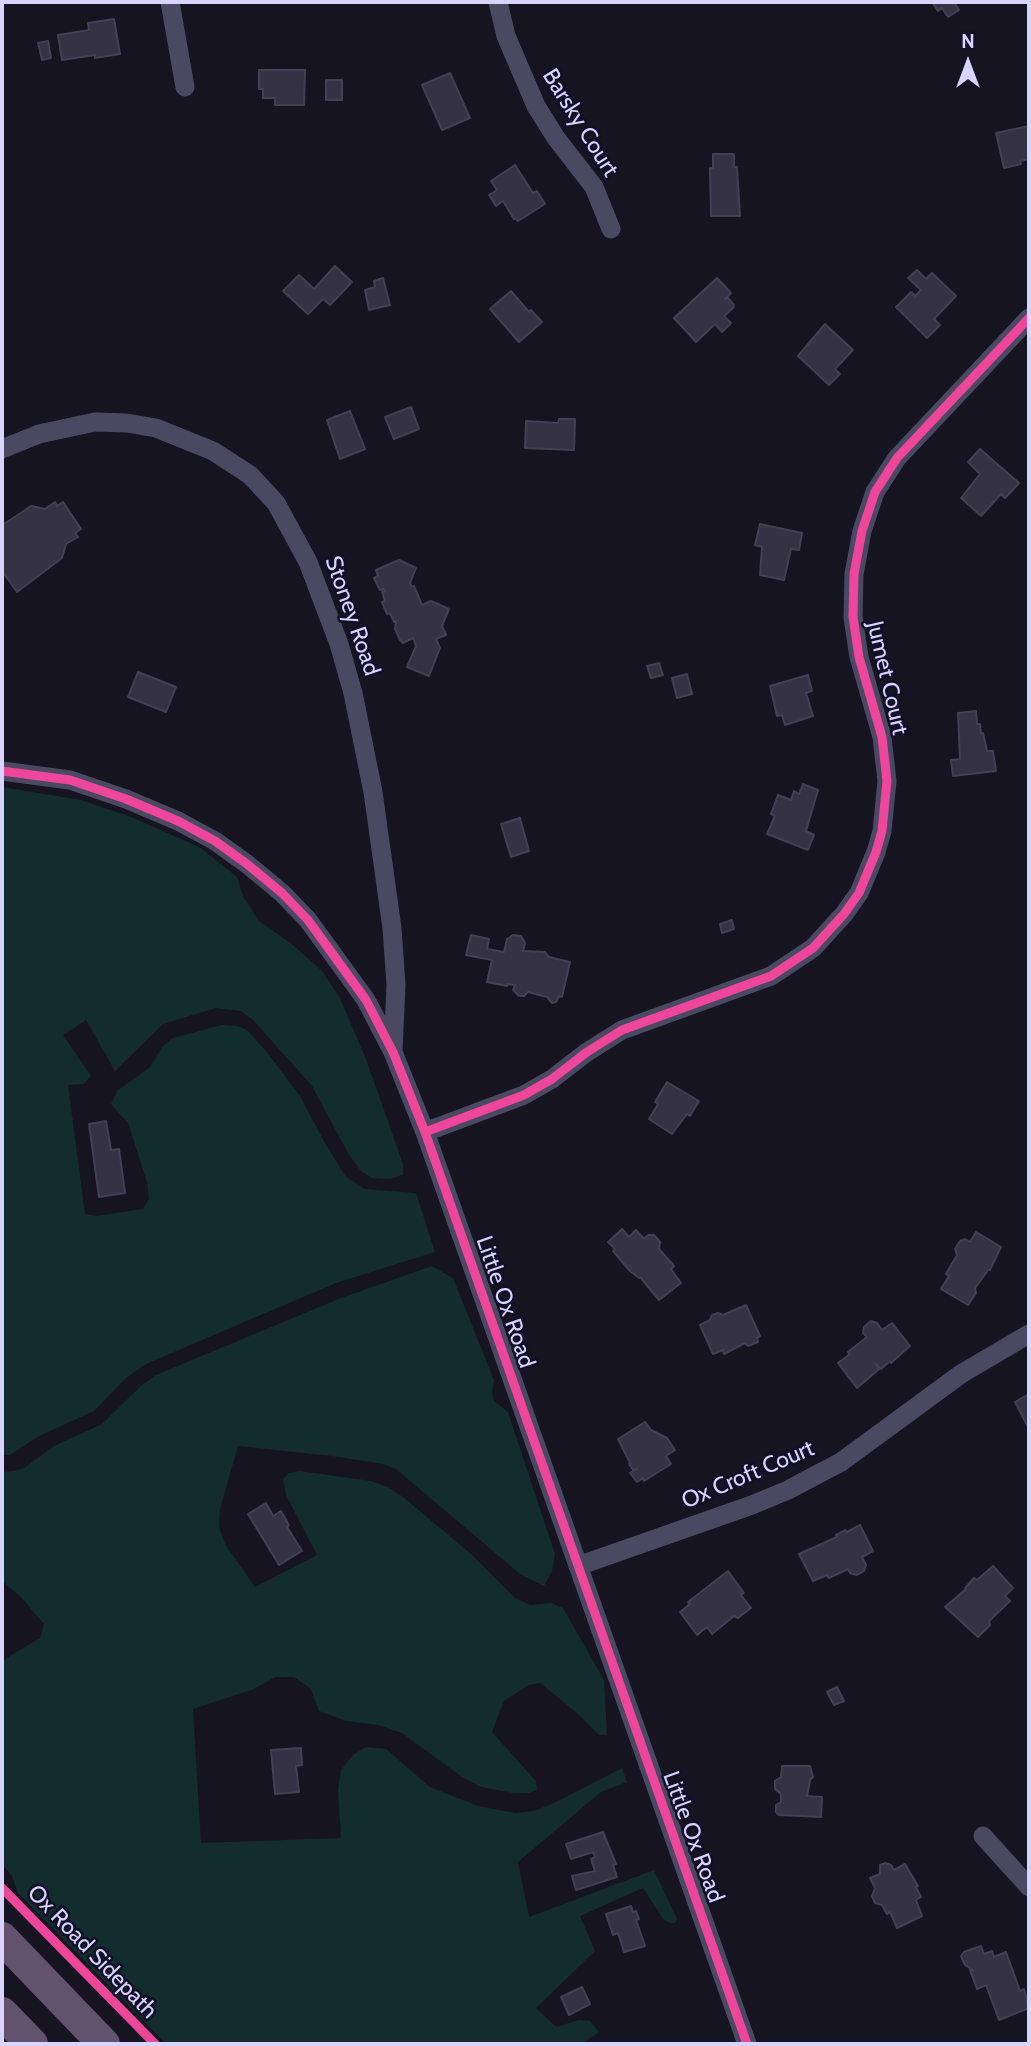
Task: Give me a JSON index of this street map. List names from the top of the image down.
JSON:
{
  "streets": {
    "street": [
      "Barsky Court",
      "Stoney Road",
      "Jumet Court",
      "Little Ox Road",
      "Ox Croft Court"
    ],
    "cycle path": ["Ox Road Sidepath"]
  },
  "crossings": [
    ["Stoney Road", "Little Ox Road"],
    ["Jumet Court", "Little Ox Road"],
    ["Little Ox Road", "Ox Croft Court"]
  ],
  "north": "top"
}
